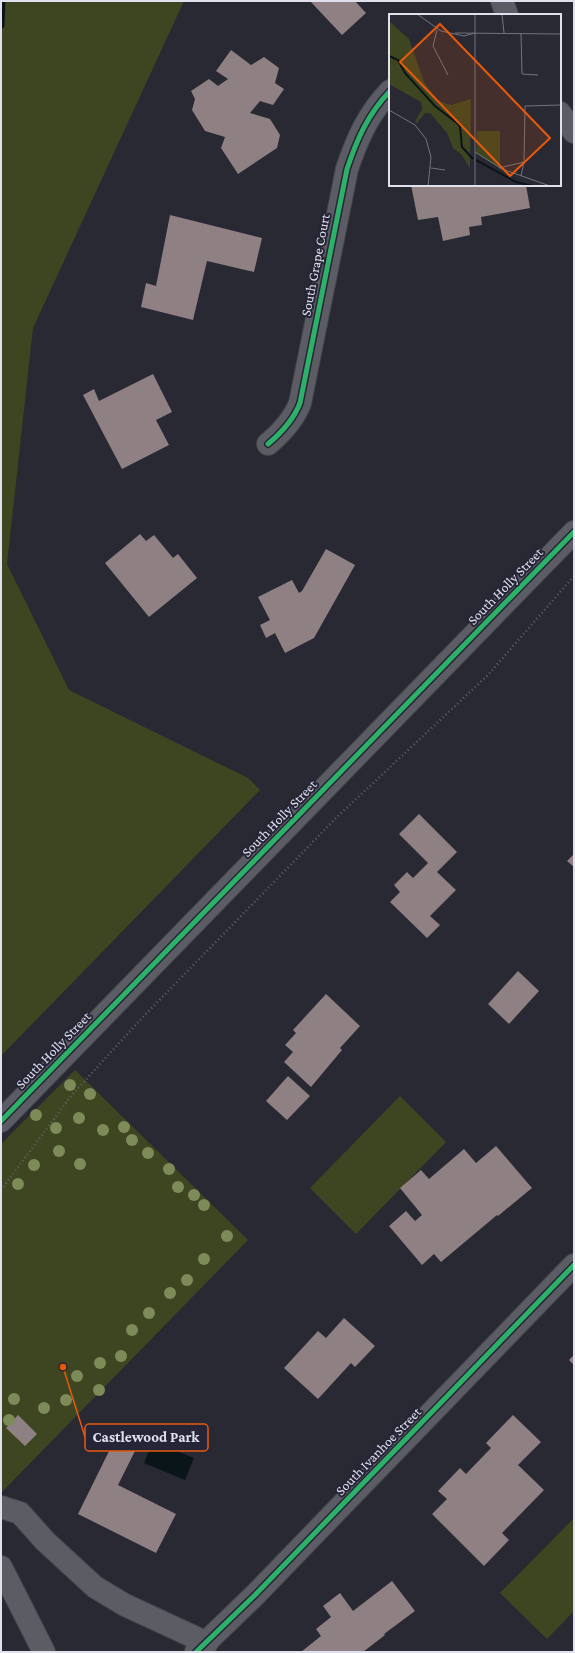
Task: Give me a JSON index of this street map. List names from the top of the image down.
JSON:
{
  "streets": {
    "street": ["South Grape Court", "South Holly Street", "South Ivanhoe Street"]
  },
  "places": ["Castlewood Park"]
}
